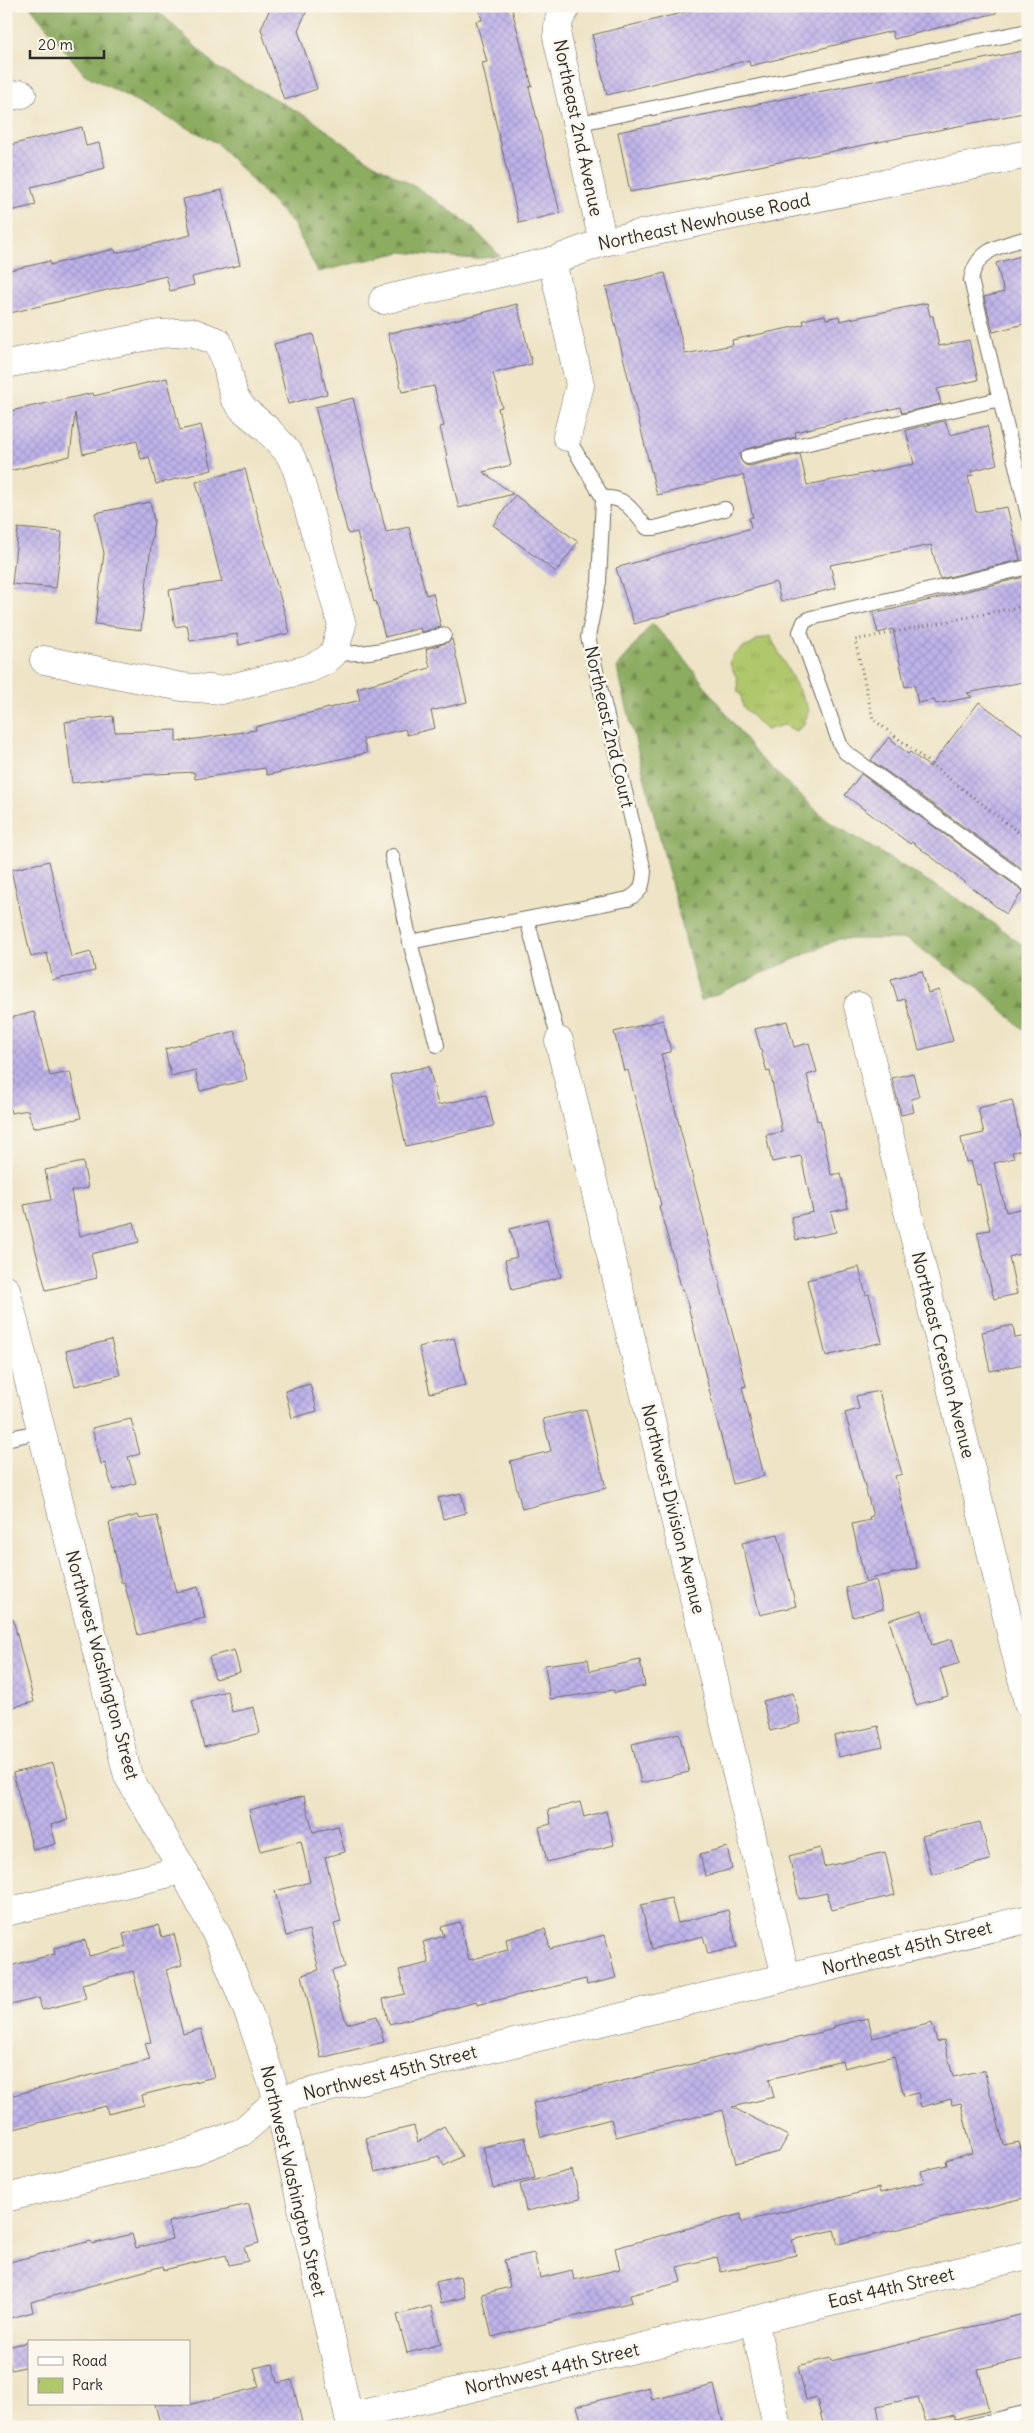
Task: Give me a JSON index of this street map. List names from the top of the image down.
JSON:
{
  "streets": {
    "street": [
      "Northeast 2nd Avenue",
      "Northeast Newhouse Road",
      "Northeast Creston Avenue",
      "Northwest Division Avenue",
      "Northwest Washington Street",
      "Northeast 45th Street",
      "Northwest 45th Street",
      "East 44th Street",
      "Northwest 44th Street"
    ],
    "lane": ["Northeast 2nd Court"]
  },
  "crossings": [
    ["Northeast 2nd Avenue", "Northeast Newhouse Road"],
    ["Northwest Division Avenue", "Northeast 45th Street"],
    ["Northwest Division Avenue", "Northwest 45th Street"],
    ["Northwest Washington Street", "Northwest 45th Street"],
    ["Northwest Washington Street", "Northwest 44th Street"],
    ["Northeast 45th Street", "Northwest 45th Street"],
    ["East 44th Street", "Northwest 44th Street"]
  ],
  "legend": ["Road", "Park"],
  "scale_bar": "20 m"
}
